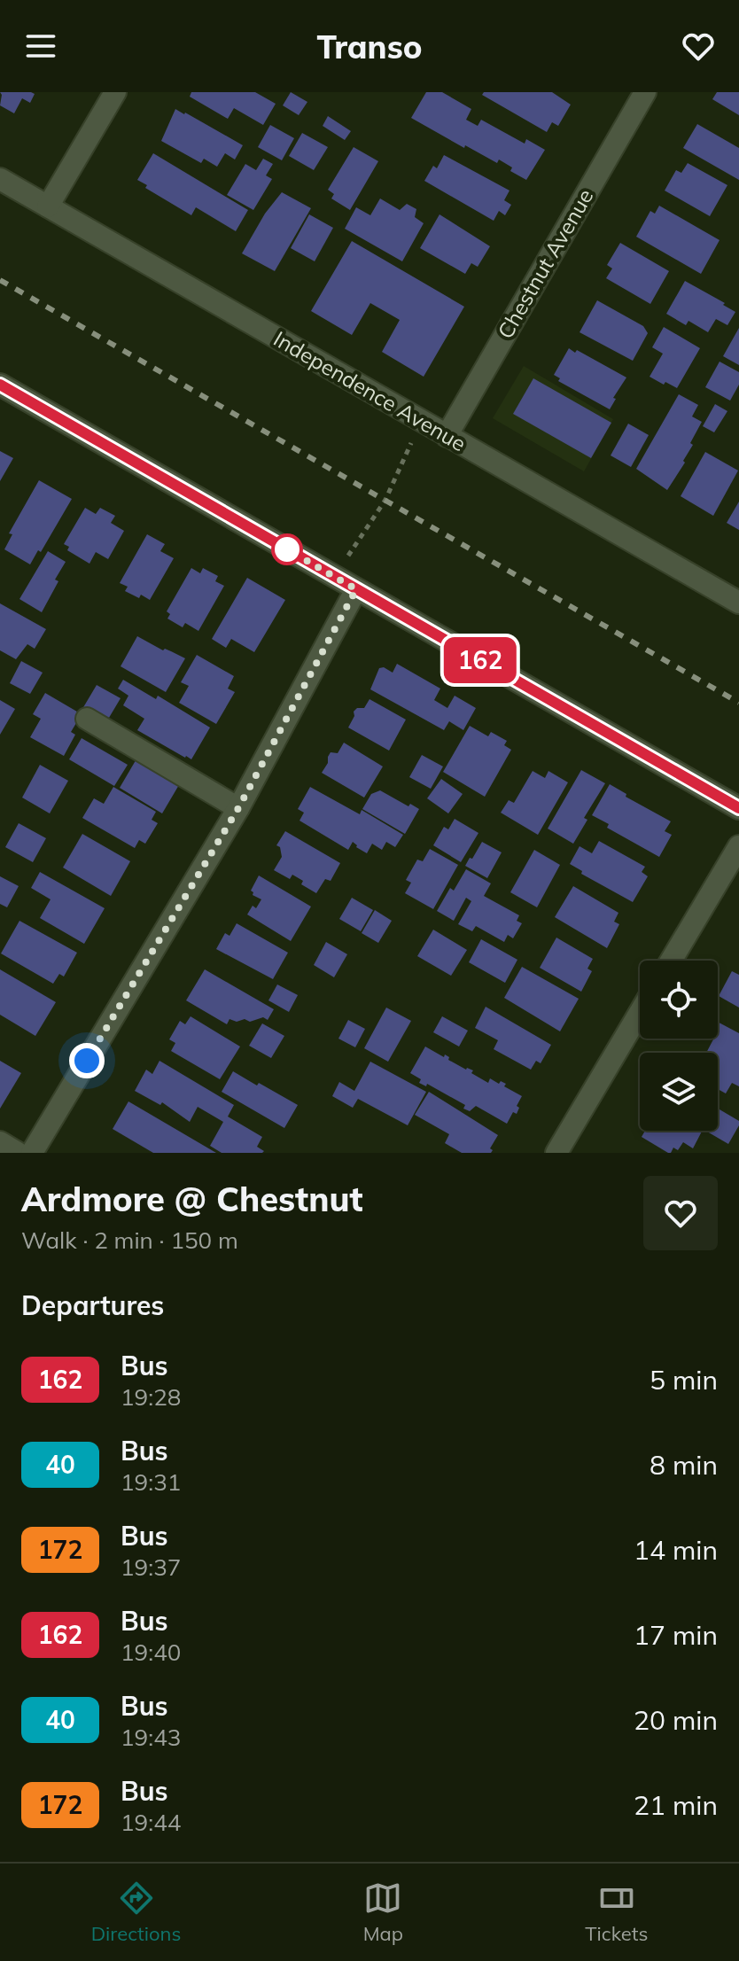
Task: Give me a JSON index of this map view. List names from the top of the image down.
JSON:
{
  "streets": {
    "street": ["Chestnut Avenue", "Independence Avenue"]
  },
  "crossings": [
    ["Chestnut Avenue", "Independence Avenue"]
  ],
  "lines": ["bus line 162"],
  "page": {
    "header": "Transo",
    "on_map": "162",
    "heading": [
      ["Ardmore @ Chestnut", "Walk · 2 min · 150 m"],
      "Departures"
    ],
    "list": [
      {
        "mark": "162",
        "name": "Bus",
        "note": "19:28",
        "value": "5 min"
      },
      {
        "mark": "40",
        "name": "Bus",
        "note": "19:31",
        "value": "8 min"
      },
      {
        "mark": "172",
        "name": "Bus",
        "note": "19:37",
        "value": "14 min"
      },
      {
        "mark": "162",
        "name": "Bus",
        "note": "19:40",
        "value": "17 min"
      },
      {
        "mark": "40",
        "name": "Bus",
        "note": "19:43",
        "value": "20 min"
      },
      {
        "mark": "172",
        "name": "Bus",
        "note": "19:44",
        "value": "21 min"
      }
    ],
    "tabs": ["Directions", "Map", "Tickets"]
  }
}
